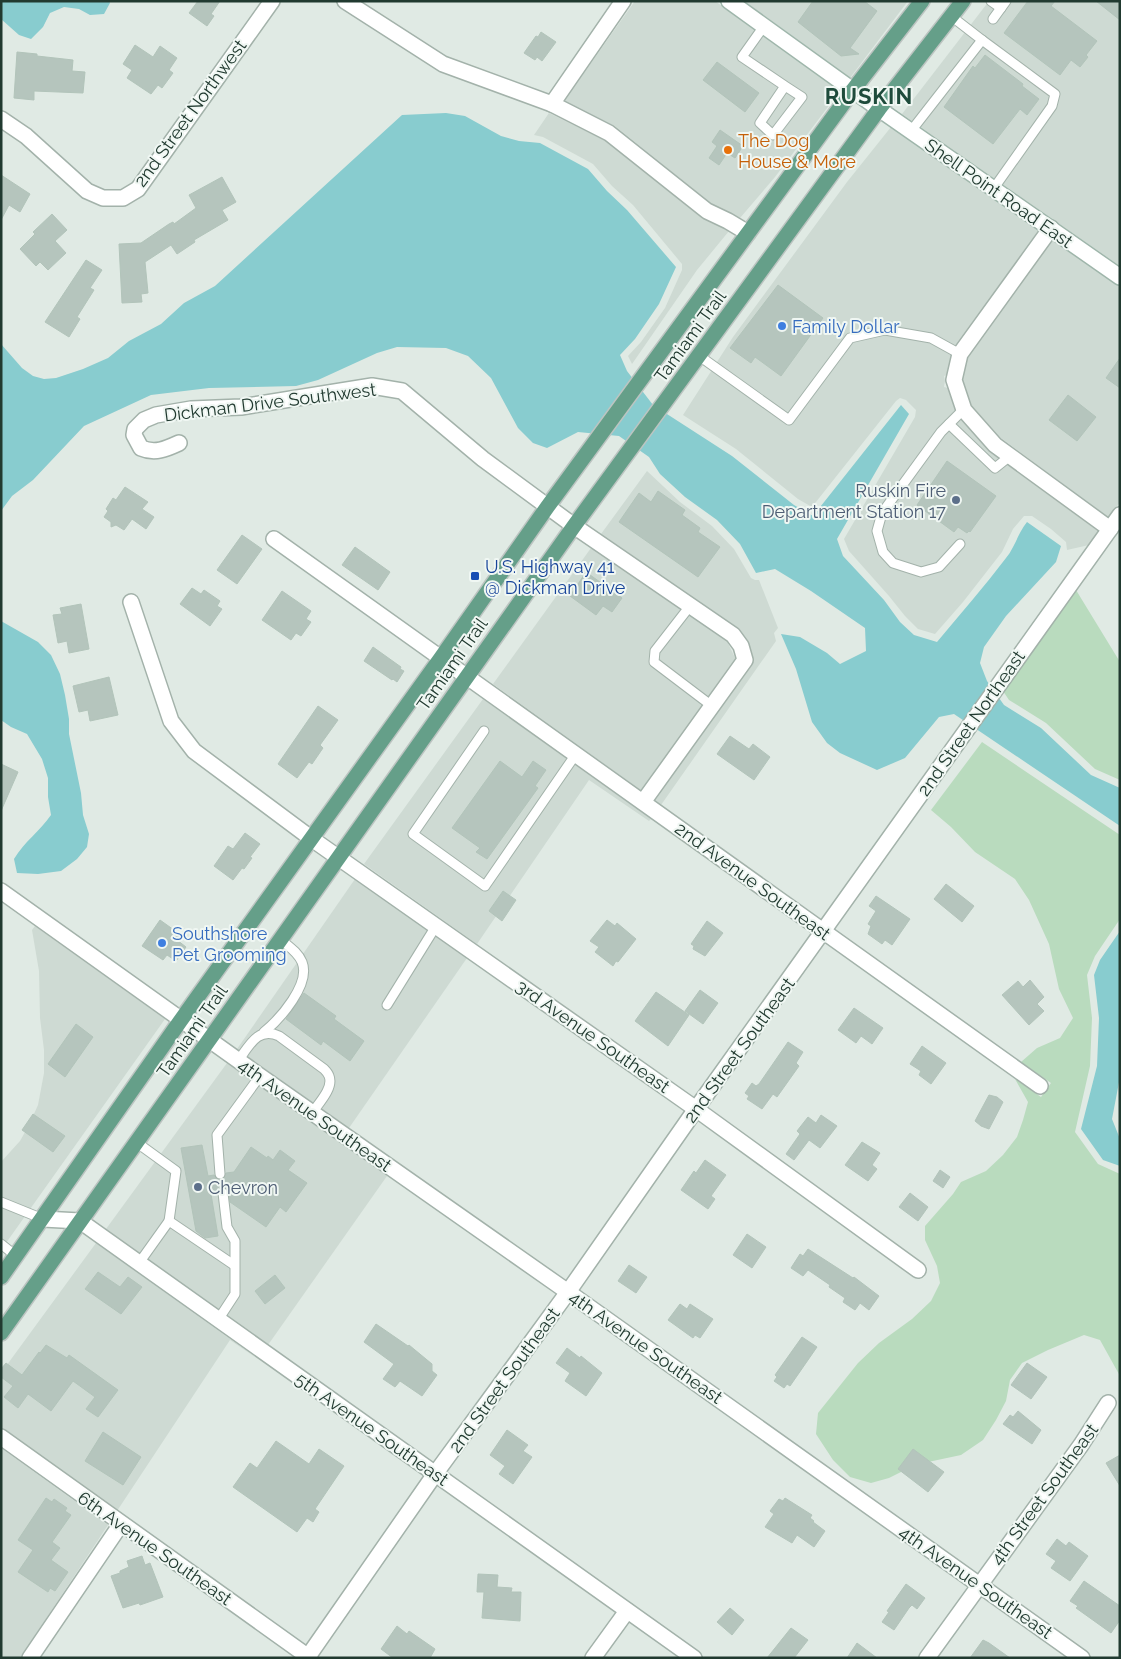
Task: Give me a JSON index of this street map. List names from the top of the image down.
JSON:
{
  "streets": {
    "main road": ["Tamiami Trail"],
    "street": [
      "2nd Street Northwest",
      "Shell Point Road East",
      "Dickman Drive Southwest",
      "2nd Street Northeast",
      "2nd Avenue Southeast",
      "3rd Avenue Southeast",
      "2nd Street Southeast",
      "4th Avenue Southeast",
      "5th Avenue Southeast",
      "4th Street Southeast",
      "6th Avenue Southeast"
    ]
  },
  "crossings": [
    ["Shell Point Road East", "Tamiami Trail"],
    ["Tamiami Trail", "Dickman Drive Southwest"],
    ["Tamiami Trail", "2nd Avenue Southeast"],
    ["Tamiami Trail", "3rd Avenue Southeast"],
    ["Tamiami Trail", "4th Avenue Southeast"],
    ["Tamiami Trail", "5th Avenue Southeast"],
    ["Dickman Drive Southwest", "2nd Avenue Southeast"],
    ["2nd Street Northeast", "2nd Avenue Southeast"],
    ["2nd Street Northeast", "2nd Street Southeast"],
    ["2nd Avenue Southeast", "2nd Street Southeast"],
    ["3rd Avenue Southeast", "2nd Street Southeast"],
    ["2nd Street Southeast", "4th Avenue Southeast"],
    ["2nd Street Southeast", "5th Avenue Southeast"],
    ["2nd Street Southeast", "6th Avenue Southeast"],
    ["4th Avenue Southeast", "4th Street Southeast"]
  ],
  "districts": ["RUSKIN"],
  "places": {
    "other": [
      "The Dog House & More",
      "Family Dollar",
      "Ruskin Fire Department Station 17",
      "Southshore Pet Grooming",
      "Chevron"
    ],
    "transit": ["U.S. Highway 41 @ Dickman Drive"]
  }
}
